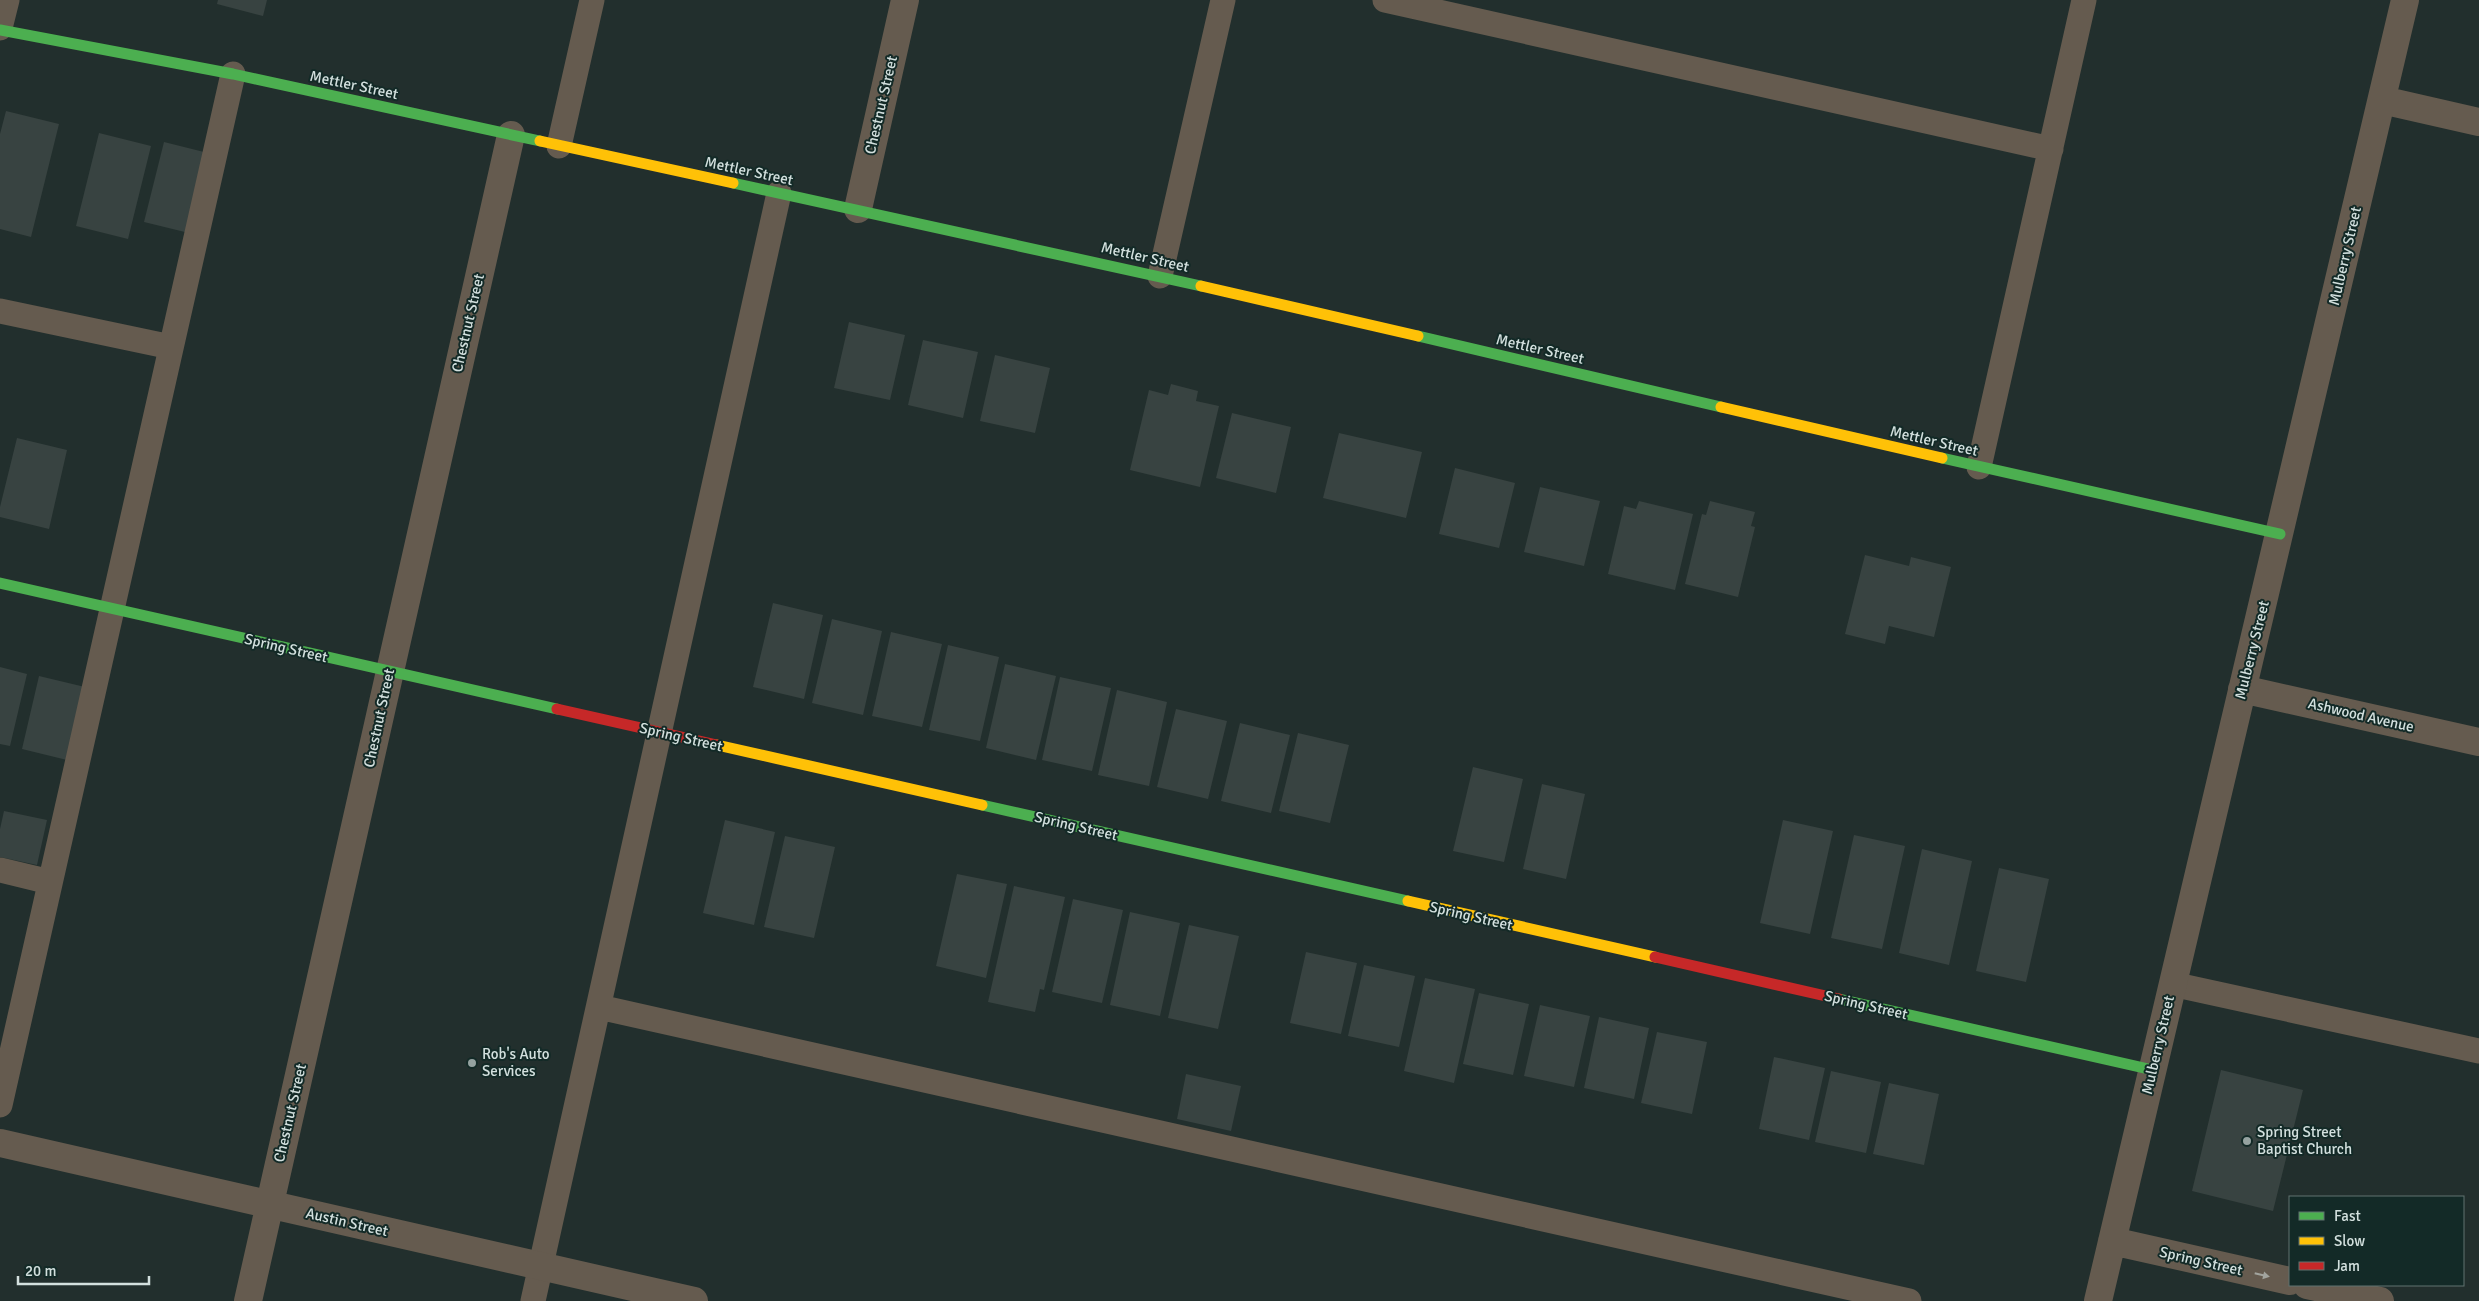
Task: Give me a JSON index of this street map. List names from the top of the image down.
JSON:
{
  "streets": {
    "street": [
      "Mettler Street",
      "Chestnut Street",
      "Mulberry Street",
      "Spring Street",
      "Ashwood Avenue",
      "Austin Street"
    ]
  },
  "crossings": [
    ["Mettler Street", "Chestnut Street"],
    ["Mettler Street", "Mulberry Street"],
    ["Chestnut Street", "Spring Street"],
    ["Chestnut Street", "Austin Street"],
    ["Mulberry Street", "Spring Street"],
    ["Mulberry Street", "Ashwood Avenue"]
  ],
  "places": ["Rob's Auto Services", "Spring Street Baptist Church"],
  "legend": ["Fast", "Slow", "Jam"],
  "scale_bar": "20 m"
}
